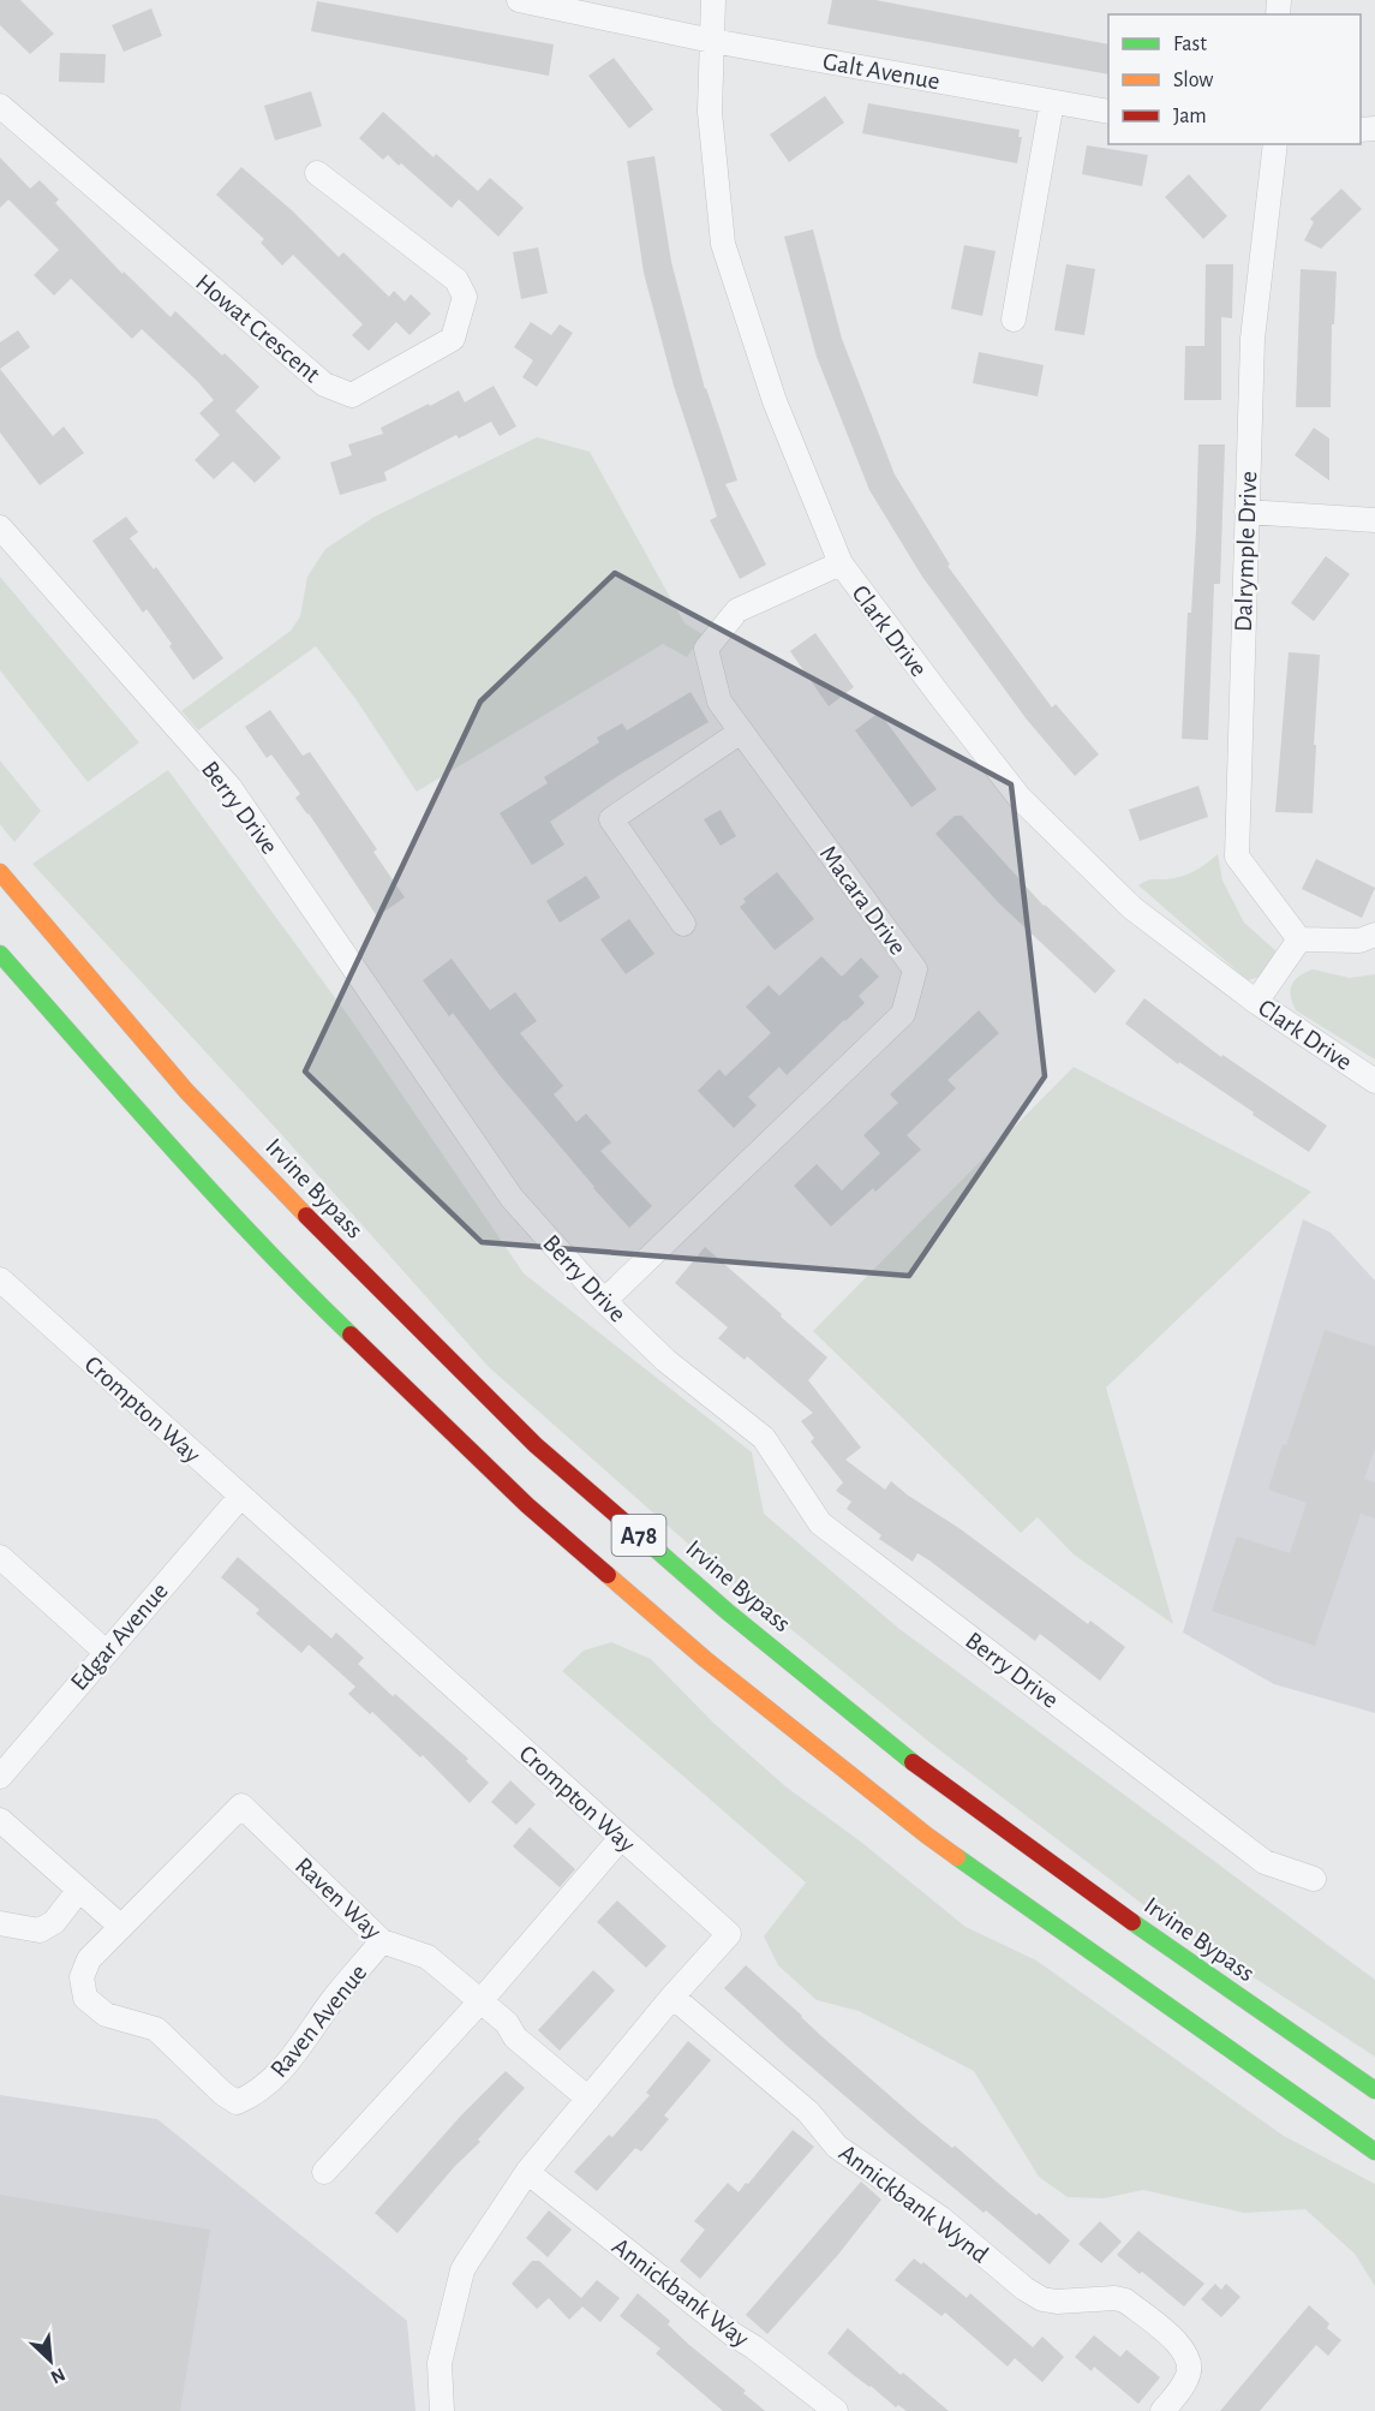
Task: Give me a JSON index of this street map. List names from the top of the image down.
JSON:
{
  "streets": {
    "highway": ["Irvine Bypass", "A78"],
    "street": [
      "Galt Avenue",
      "Howat Crescent",
      "Dalrymple Drive",
      "Clark Drive",
      "Berry Drive",
      "Macara Drive",
      "Crompton Way",
      "Edgar Avenue",
      "Raven Way",
      "Raven Avenue",
      "Annickbank Wynd",
      "Annickbank Way"
    ]
  },
  "crossings": [
    ["Galt Avenue", "Clark Drive"],
    ["Clark Drive", "Macara Drive"],
    ["Berry Drive", "Macara Drive"],
    ["Crompton Way", "Edgar Avenue"],
    ["Crompton Way", "Raven Way"],
    ["Crompton Way", "Annickbank Wynd"],
    ["Crompton Way", "Annickbank Way"],
    ["Raven Way", "Raven Avenue"]
  ],
  "legend": ["Fast", "Slow", "Jam"],
  "north": "bottom right"
}
